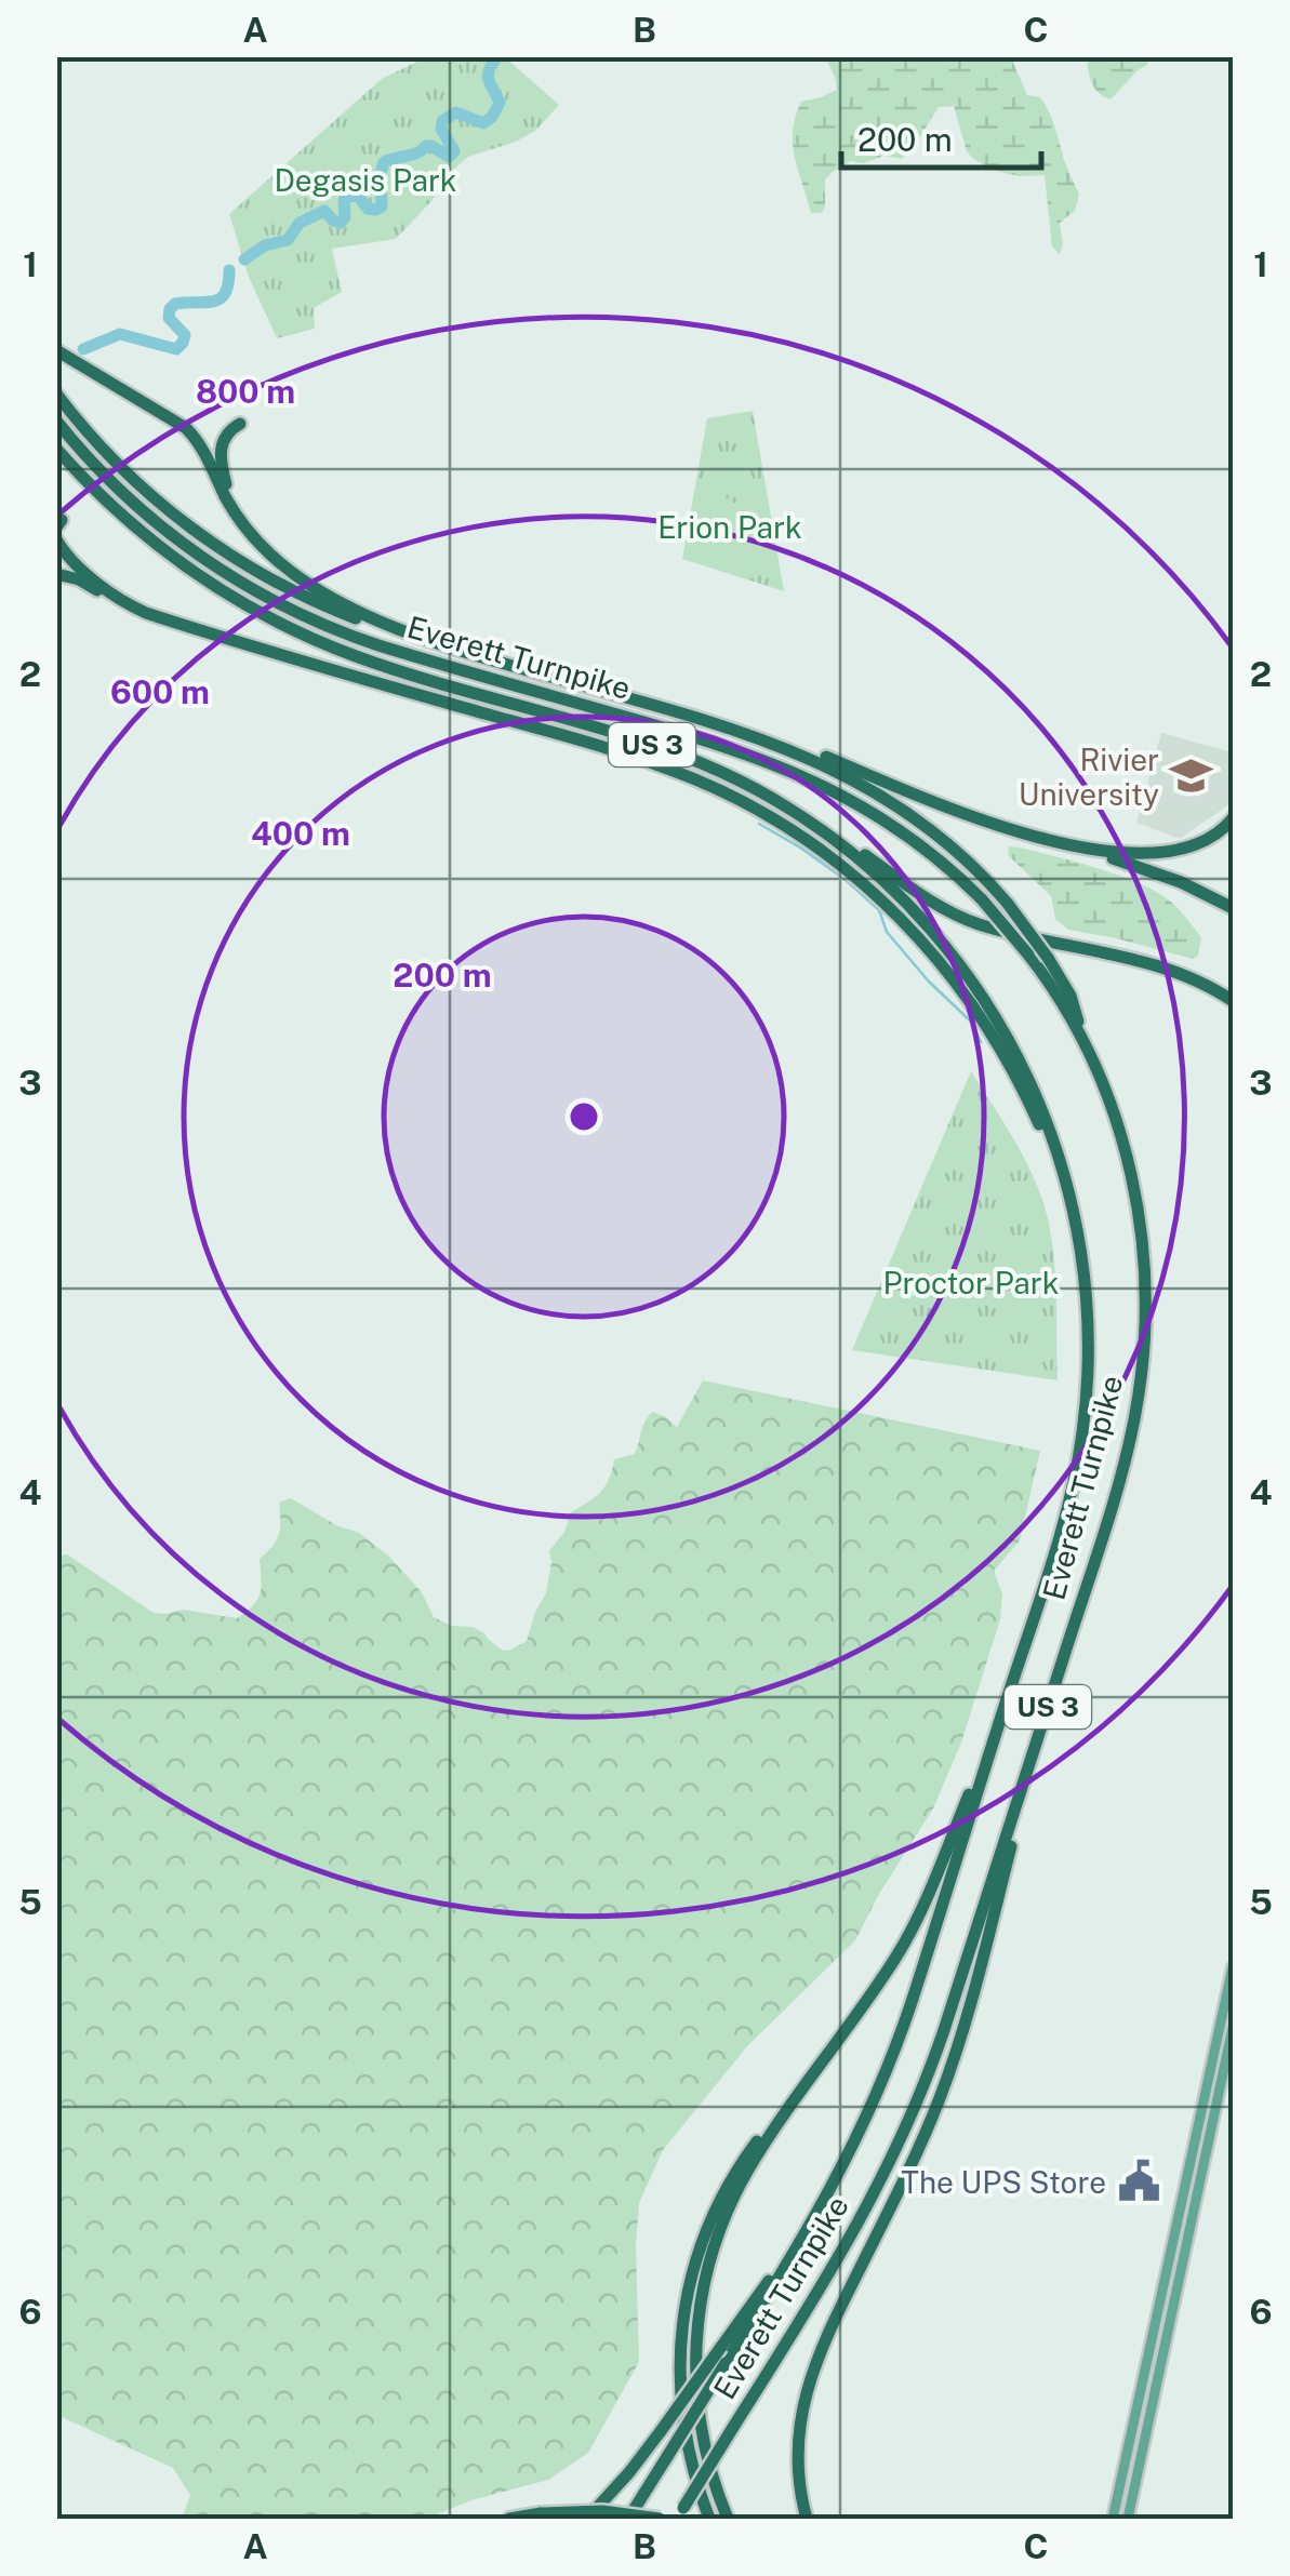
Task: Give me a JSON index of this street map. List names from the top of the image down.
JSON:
{
  "streets": {
    "highway": ["Everett Turnpike", "US 3"]
  },
  "parks": ["Degasis Park", "Erion Park", "Proctor Park"],
  "places": {
    "school or university": ["Rivier University"],
    "public building": ["The UPS Store"]
  },
  "scale_bar": "200 m",
  "grid": {
    "columns": ["A", "B", "C"],
    "rows": [
      "1",
      "2",
      "3",
      "4",
      "5",
      "6"
    ]
  },
  "rings": [
    "800 m",
    "600 m",
    "400 m",
    "200 m"
  ]
}
